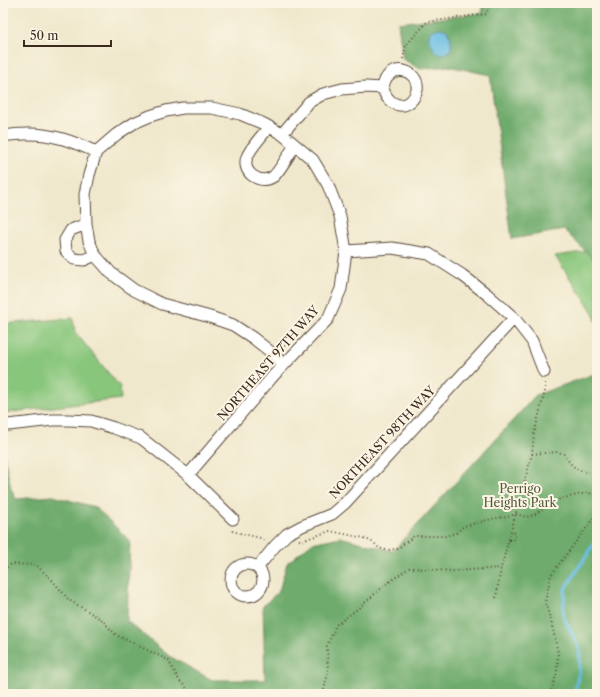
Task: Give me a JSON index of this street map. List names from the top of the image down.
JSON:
{
  "streets": {
    "street": ["NORTHEAST 97TH WAY", "NORTHEAST 98TH WAY"]
  },
  "parks": ["Perrigo Heights Park"],
  "scale_bar": "50 m"
}
